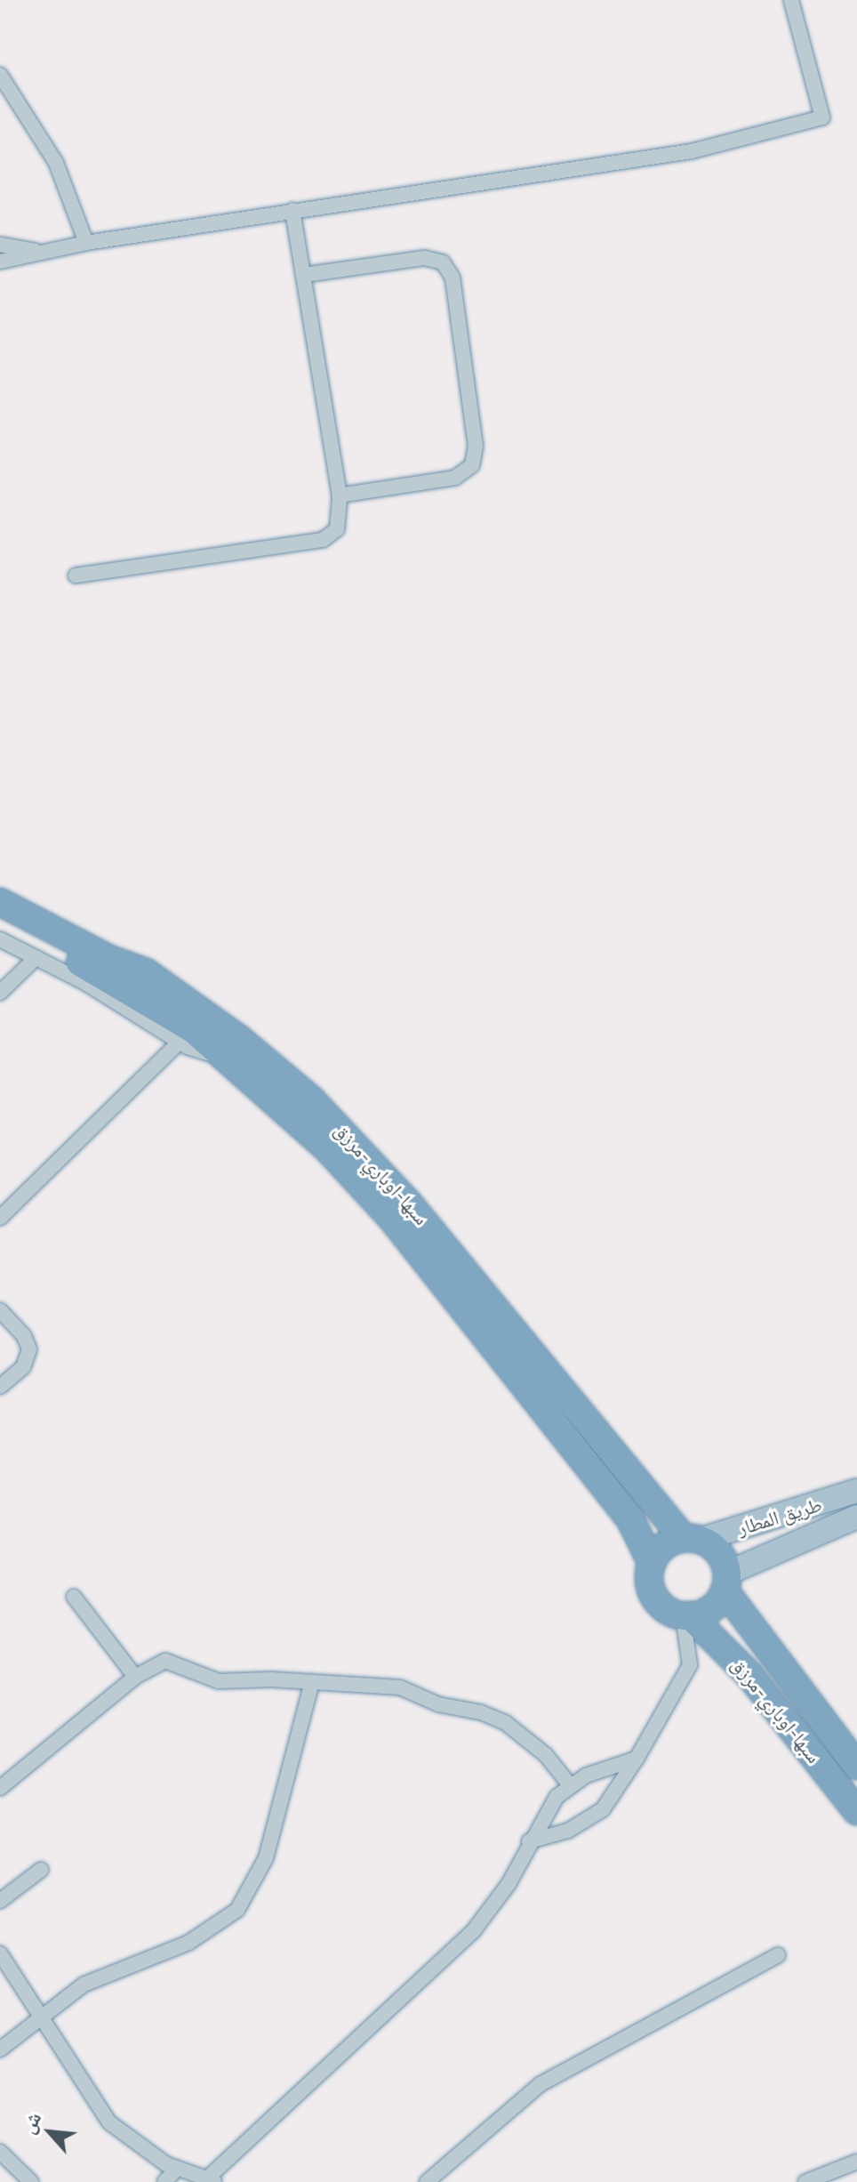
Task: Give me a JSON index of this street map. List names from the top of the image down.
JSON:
{
  "streets": {
    "highway": ["سبها-اوباري-مرزق"],
    "main road": ["طريق المطار"]
  },
  "crossings": [
    ["سبها-اوباري-مرزق", "طريق المطار"]
  ],
  "north": "top left"
}
